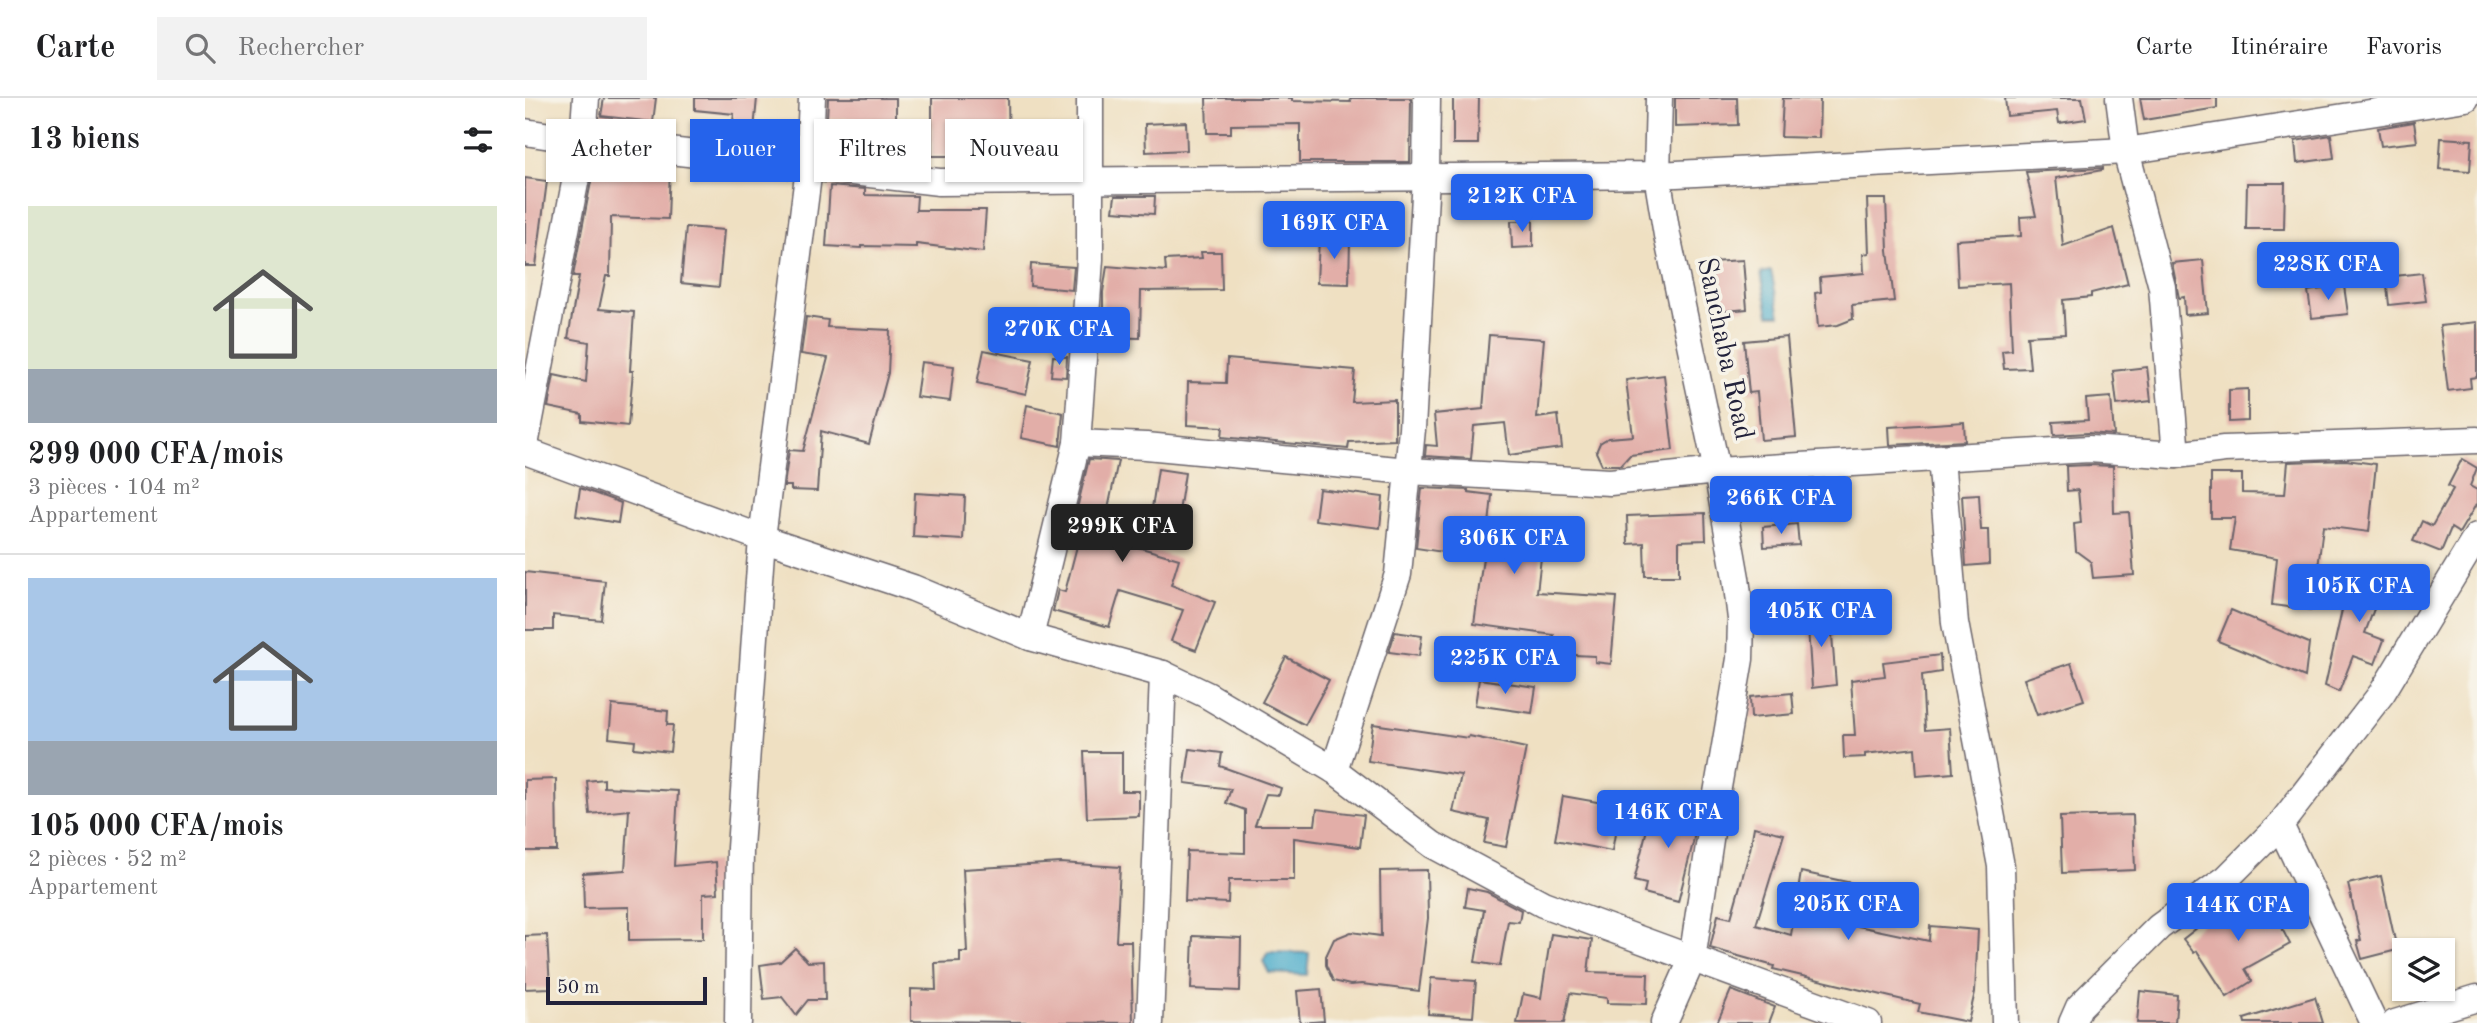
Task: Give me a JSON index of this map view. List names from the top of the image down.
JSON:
{
  "streets": {
    "street": ["Sanchaba Road"]
  },
  "scale_bar": "50 m",
  "page": {
    "header": "Carte",
    "search": "Rechercher",
    "nav": ["Carte", "Itinéraire", "Favoris"],
    "heading": "13 biens",
    "chip": [
      "Acheter",
      "Louer",
      "Filtres",
      "Nouveau"
    ],
    "price": [
      "212K CFA",
      "169K CFA",
      "228K CFA",
      "270K CFA",
      "266K CFA",
      "299K CFA",
      "306K CFA",
      "105K CFA",
      "405K CFA",
      "225K CFA",
      "146K CFA",
      "205K CFA",
      "144K CFA"
    ],
    "list": [
      {
        "name": "299 000 CFA/mois",
        "note": "3 pièces · 104 m² · Appartement"
      },
      {
        "name": "105 000 CFA/mois",
        "note": "2 pièces · 52 m² · Appartement"
      }
    ],
    "scale": "50 m"
  }
}
